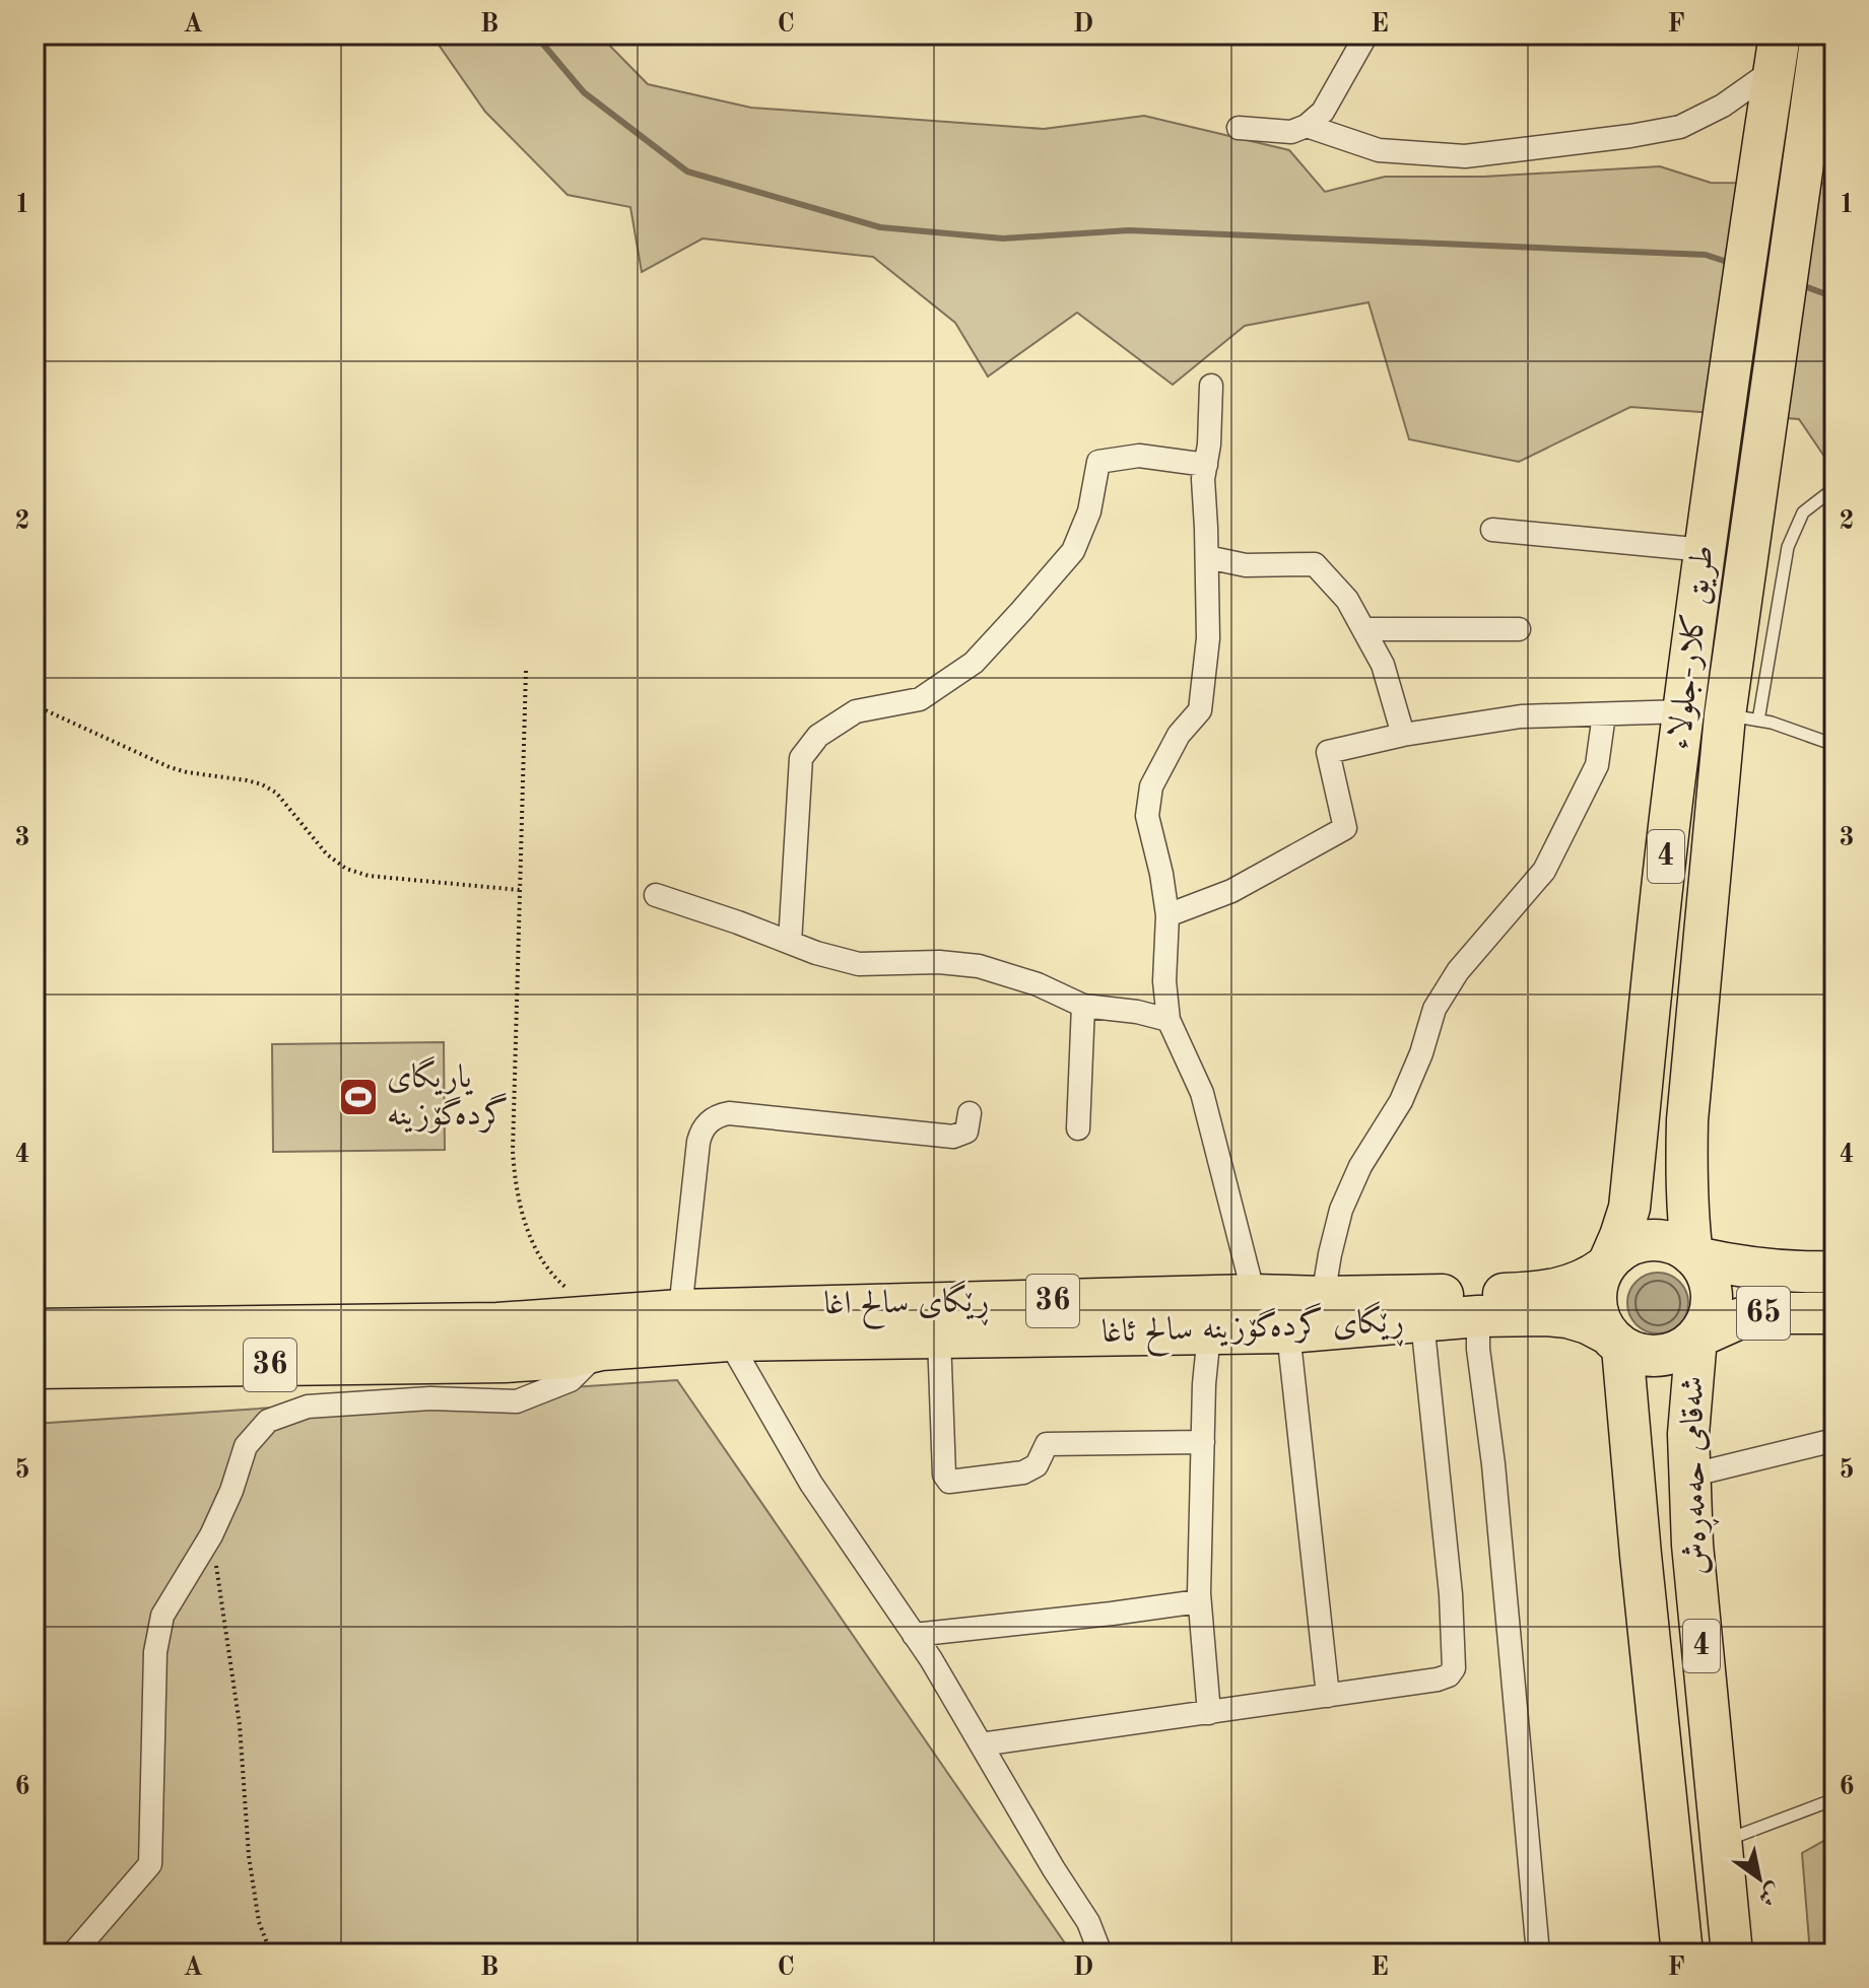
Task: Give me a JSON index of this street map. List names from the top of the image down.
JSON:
{
  "streets": {
    "highway": [
      "طريق كلار-جلولاء",
      "4",
      "36",
      "ڕێگای سالح اغا",
      "65",
      "ڕێگای گردەگۆزینە سالح ئاغا",
      "شەقامی حەمەڕەش"
    ]
  },
  "crossings": [
    ["طريق كلار-جلولاء", "4"],
    ["طريق كلار-جلولاء", "ڕێگای سالح اغا"],
    ["طريق كلار-جلولاء", "65"],
    ["طريق كلار-جلولاء", "ڕێگای گردەگۆزینە سالح ئاغا"],
    ["طريق كلار-جلولاء", "شەقامی حەمەڕەش"],
    ["4", "ڕێگای سالح اغا"],
    ["4", "65"],
    ["4", "ڕێگای گردەگۆزینە سالح ئاغا"],
    ["4", "شەقامی حەمەڕەش"],
    ["36", "ڕێگای گردەگۆزینە سالح ئاغا"],
    ["ڕێگای سالح اغا", "65"],
    ["ڕێگای سالح اغا", "ڕێگای گردەگۆزینە سالح ئاغا"],
    ["ڕێگای سالح اغا", "شەقامی حەمەڕەش"],
    ["65", "ڕێگای گردەگۆزینە سالح ئاغا"],
    ["65", "شەقامی حەمەڕەش"],
    ["ڕێگای گردەگۆزینە سالح ئاغا", "شەقامی حەمەڕەش"]
  ],
  "places": {
    "sports": ["یاریگای گردەگۆزینە"]
  },
  "north": "bottom right",
  "grid": {
    "columns": [
      "A",
      "B",
      "C",
      "D",
      "E",
      "F"
    ],
    "rows": [
      "1",
      "2",
      "3",
      "4",
      "5",
      "6"
    ]
  }
}
